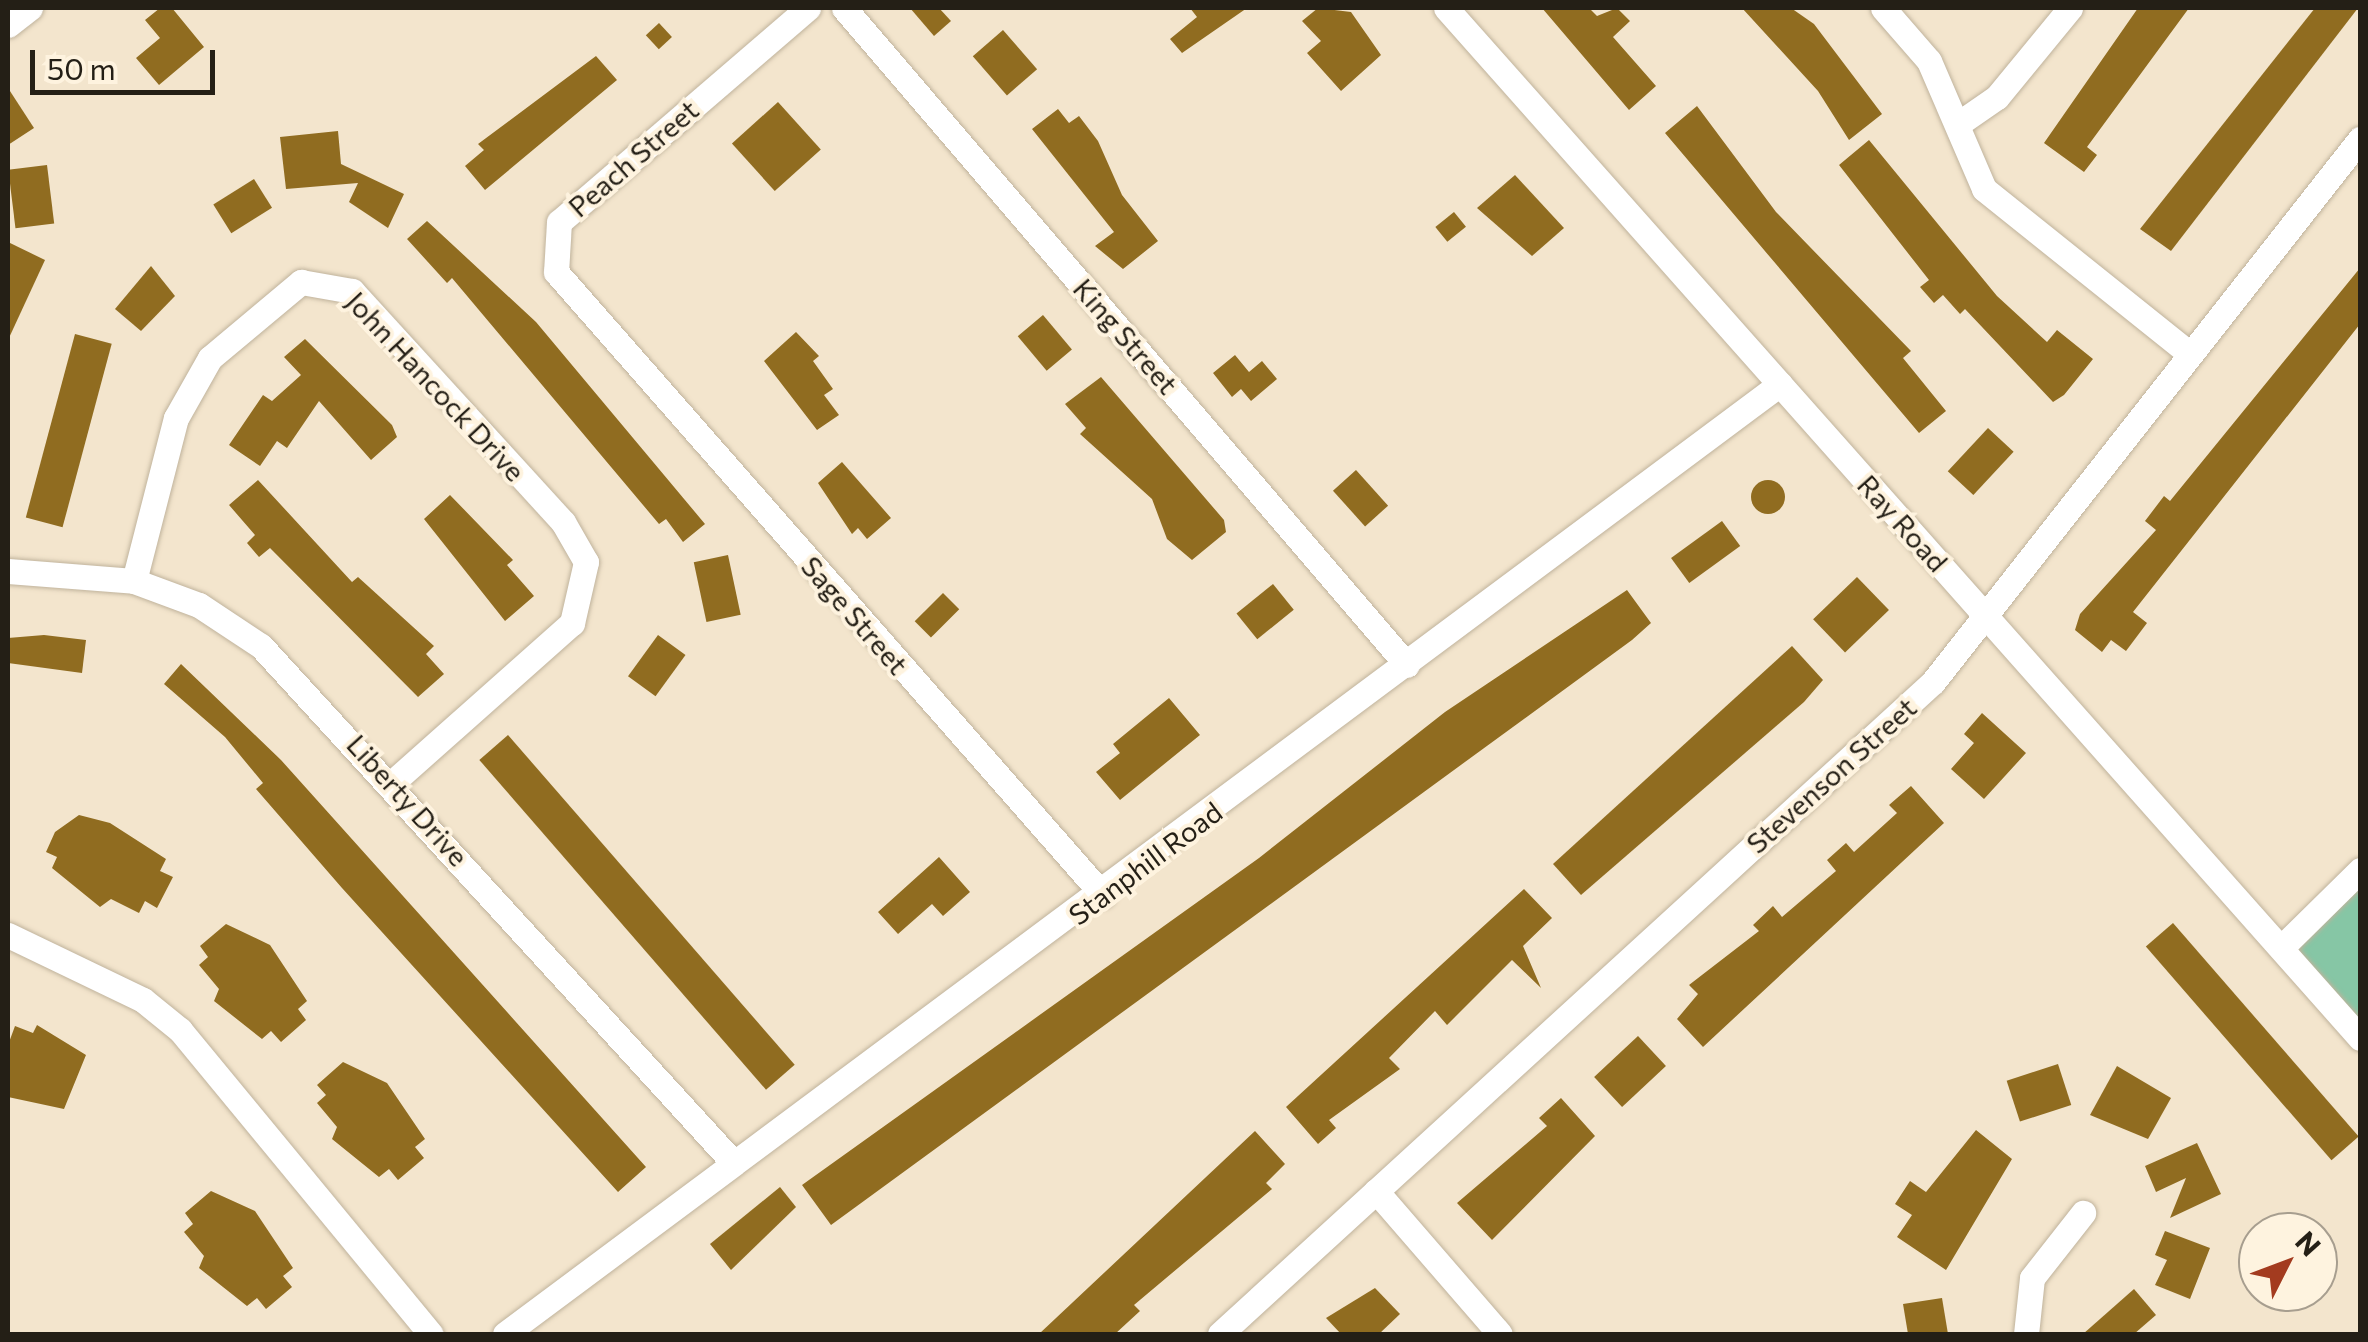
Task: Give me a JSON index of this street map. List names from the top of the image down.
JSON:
{
  "streets": {
    "street": [
      "Peach Street",
      "King Street",
      "John Hancock Drive",
      "Ray Road",
      "Sage Street",
      "Stevenson Street",
      "Liberty Drive",
      "Stanphill Road"
    ]
  },
  "crossings": [
    ["Peach Street", "Sage Street"],
    ["King Street", "Stanphill Road"],
    ["John Hancock Drive", "Liberty Drive"],
    ["Ray Road", "Stevenson Street"],
    ["Ray Road", "Stanphill Road"],
    ["Sage Street", "Stanphill Road"],
    ["Liberty Drive", "Stanphill Road"]
  ],
  "scale_bar": "50 m",
  "north": "top right"
}
